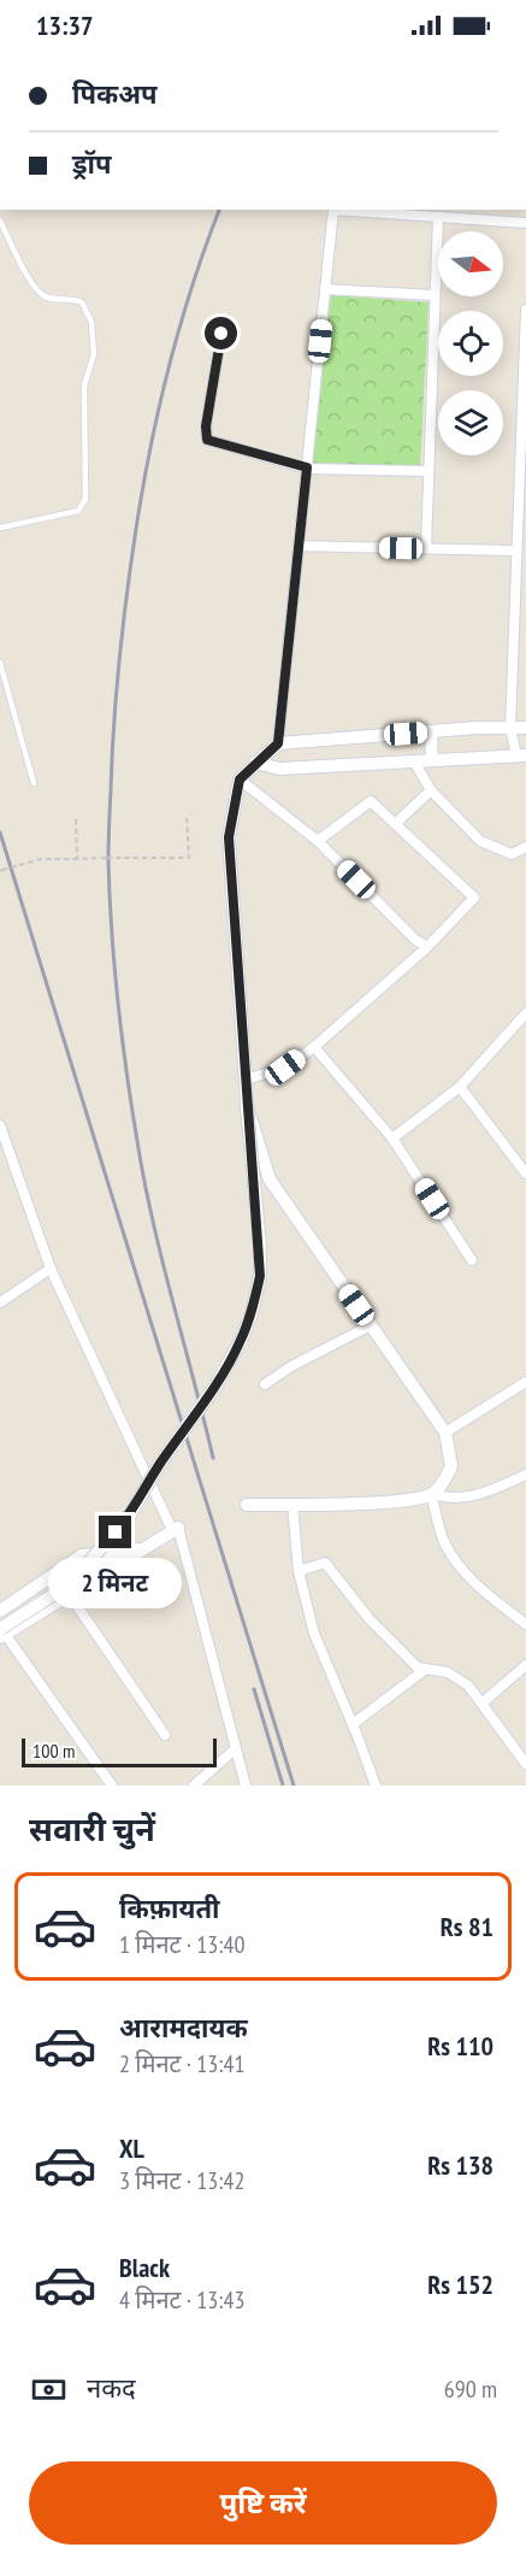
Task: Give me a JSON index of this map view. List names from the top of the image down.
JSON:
{
  "scale_bar": "100 m",
  "north": "right",
  "page": {
    "status": "13:37",
    "banner": ["पिकअप", "ड्रॉप"],
    "bubble": "2 मिनट",
    "scale": "100 m",
    "heading": "सवारी चुनें",
    "list": [
      {
        "name": "किफ़ायती",
        "note": "1 मिनट · 13:40",
        "value": "Rs 81"
      },
      {
        "name": "आरामदायक",
        "note": "2 मिनट · 13:41",
        "value": "Rs 110"
      },
      {
        "name": "XL",
        "note": "3 मिनट · 13:42",
        "value": "Rs 138"
      },
      {
        "name": "Black",
        "note": "4 मिनट · 13:43",
        "value": "Rs 152"
      }
    ],
    "pay": ["नकद", "690 m"],
    "buttons": "पुष्टि करें"
  }
}
